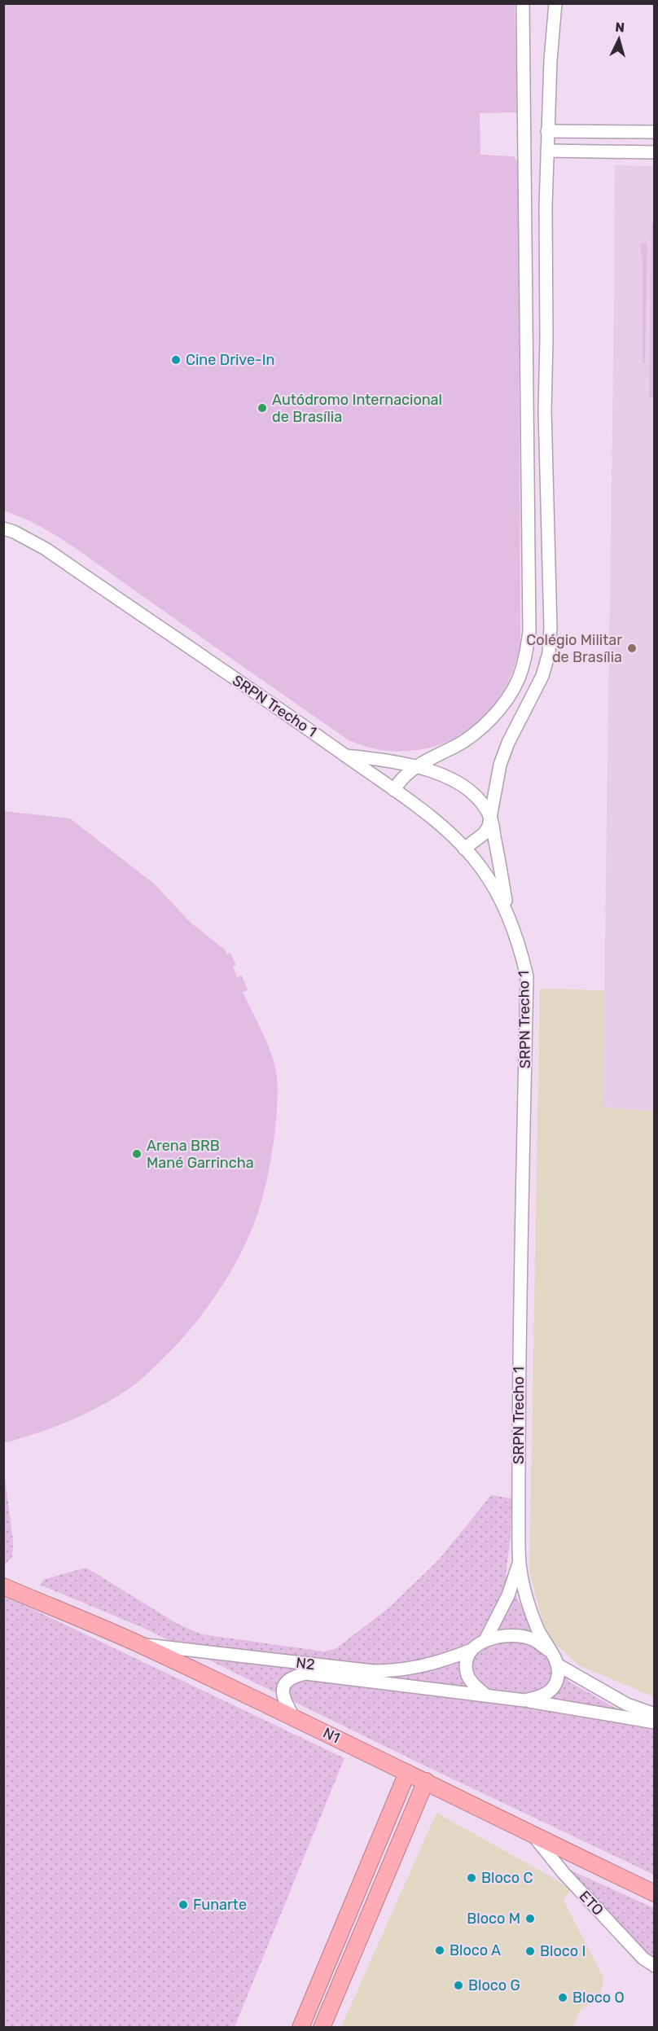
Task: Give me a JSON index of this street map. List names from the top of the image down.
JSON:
{
  "streets": {
    "highway": ["N1"],
    "main road": ["SRPN Trecho 1", "N2", "ETO"]
  },
  "crossings": [
    ["SRPN Trecho 1", "N2"],
    ["N2", "N1"],
    ["N1", "ETO"]
  ],
  "places": [
    "Cine Drive-In",
    "Autódromo Internacional de Brasília",
    "Colégio Militar de Brasília",
    "Arena BRB Mané Garrincha",
    "Bloco C",
    "Funarte",
    "Bloco M",
    "Bloco A",
    "Bloco I",
    "Bloco G",
    "Bloco O"
  ],
  "north": "top"
}
